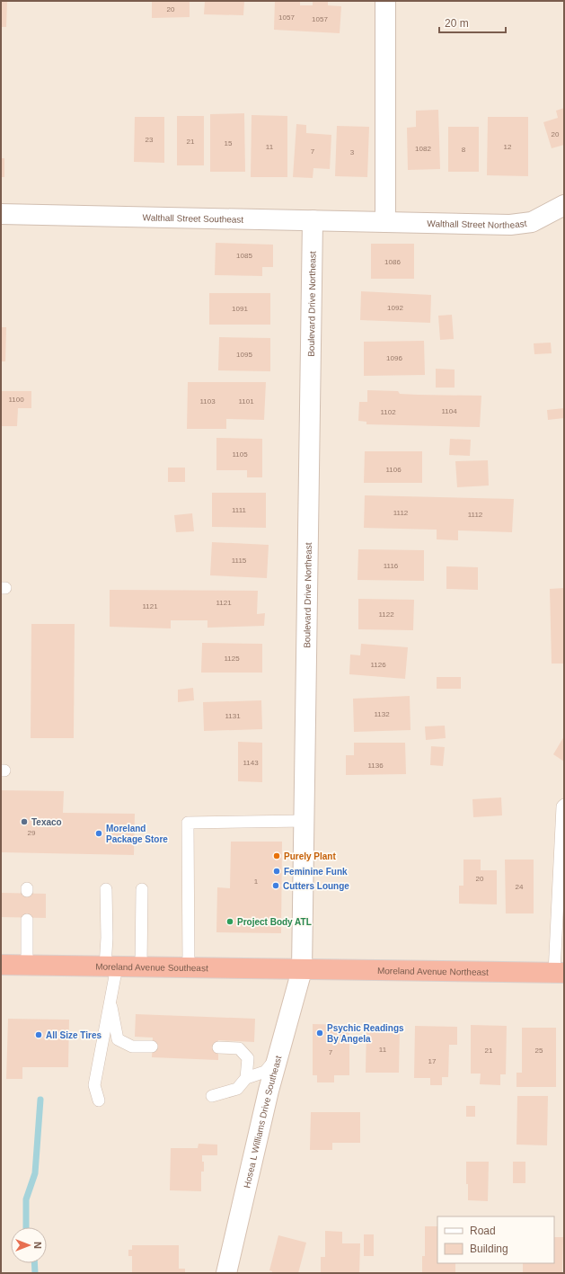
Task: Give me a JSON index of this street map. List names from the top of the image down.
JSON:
{
  "streets": {
    "highway": ["Moreland Avenue Southeast", "Moreland Avenue Northeast"],
    "street": [
      "Walthall Street Southeast",
      "Walthall Street Northeast",
      "Boulevard Drive Northeast",
      "Hosea L Williams Drive Southeast"
    ]
  },
  "crossings": [
    ["Walthall Street Southeast", "Walthall Street Northeast"],
    ["Walthall Street Southeast", "Boulevard Drive Northeast"],
    ["Boulevard Drive Northeast", "Moreland Avenue Southeast"],
    ["Boulevard Drive Northeast", "Moreland Avenue Northeast"],
    ["Boulevard Drive Northeast", "Hosea L Williams Drive Southeast"],
    ["Moreland Avenue Southeast", "Moreland Avenue Northeast"],
    ["Moreland Avenue Southeast", "Hosea L Williams Drive Southeast"],
    ["Moreland Avenue Northeast", "Hosea L Williams Drive Southeast"]
  ],
  "places": [
    "Texaco",
    "Moreland Package Store",
    "Purely Plant",
    "Feminine Funk",
    "Cutters Lounge",
    "Project Body ATL",
    "Psychic Readings By Angela",
    "All Size Tires"
  ],
  "house_numbers": [
    "20",
    "1057",
    "1057",
    "20",
    "23",
    "21",
    "15",
    "11",
    "12",
    "1082",
    "8",
    "7",
    "3",
    "1085",
    "1086",
    "1092",
    "1091",
    "1095",
    "1096",
    "1100",
    "1103",
    "1101",
    "1104",
    "1102",
    "1105",
    "1106",
    "1111",
    "1112",
    "1112",
    "1115",
    "1116",
    "1121",
    "1121",
    "1122",
    "1125",
    "1126",
    "1132",
    "1131",
    "1143",
    "1136",
    "29",
    "20",
    "1",
    "24",
    "11",
    "21",
    "25",
    "7",
    "17"
  ],
  "legend": ["Road", "Building"],
  "scale_bar": "20 m",
  "north": "right"
}
